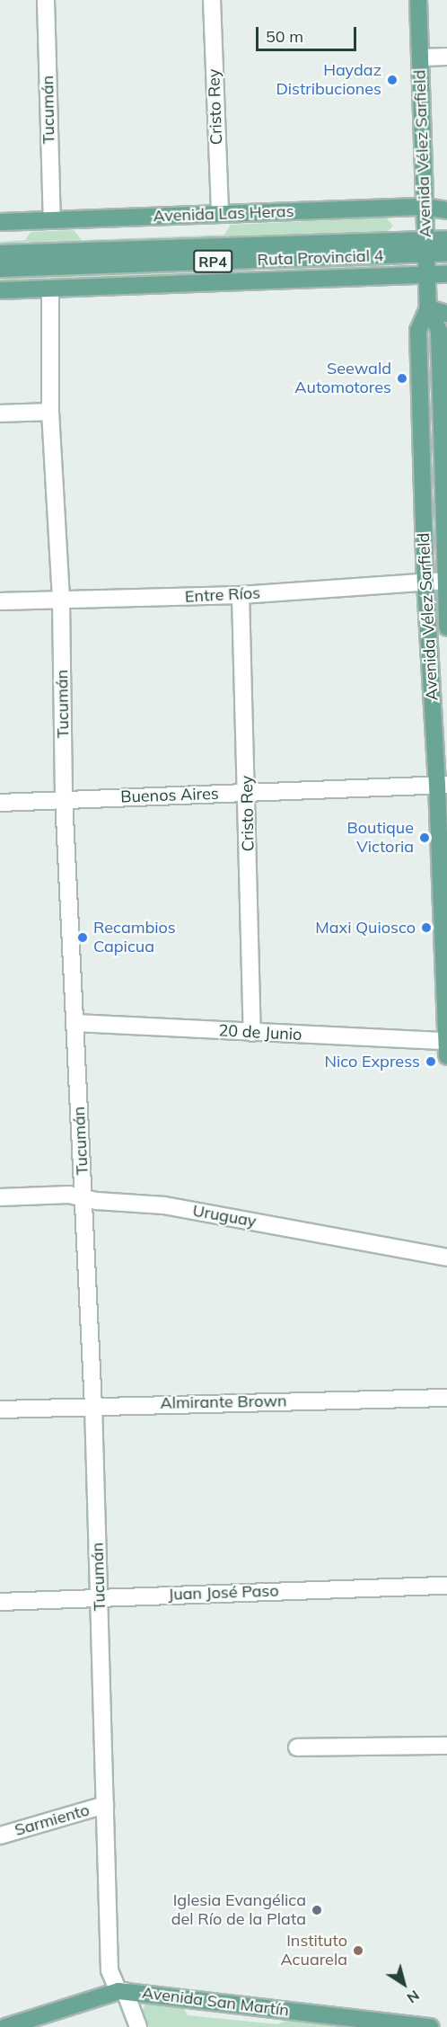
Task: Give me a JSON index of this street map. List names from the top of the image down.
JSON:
{
  "streets": {
    "main road": [
      "Avenida Vélez Sarfield",
      "Avenida Las Heras",
      "Ruta Provincial 4",
      "RP4",
      "Avenida San Martín"
    ],
    "street": [
      "Cristo Rey",
      "Tucumán",
      "Entre Ríos",
      "Buenos Aires",
      "20 de Junio",
      "Uruguay",
      "Almirante Brown",
      "Juan José Paso",
      "Sarmiento"
    ]
  },
  "crossings": [
    ["Cristo Rey", "Avenida Las Heras"],
    ["Cristo Rey", "Entre Ríos"],
    ["Cristo Rey", "Buenos Aires"],
    ["Cristo Rey", "20 de Junio"],
    ["Tucumán", "Avenida Las Heras"],
    ["Tucumán", "Entre Ríos"],
    ["Tucumán", "Buenos Aires"],
    ["Tucumán", "20 de Junio"],
    ["Tucumán", "Uruguay"],
    ["Tucumán", "Almirante Brown"],
    ["Tucumán", "Juan José Paso"],
    ["Tucumán", "Sarmiento"],
    ["Tucumán", "Avenida San Martín"],
    ["Avenida Vélez Sarfield", "Avenida Las Heras"],
    ["Avenida Vélez Sarfield", "Ruta Provincial 4"],
    ["Avenida Vélez Sarfield", "Entre Ríos"],
    ["Avenida Vélez Sarfield", "Buenos Aires"],
    ["Avenida Vélez Sarfield", "20 de Junio"]
  ],
  "places": [
    "Haydaz Distribuciones",
    "Seewald Automotores",
    "Boutique Victoria",
    "Maxi Quiosco",
    "Recambios Capicua",
    "Nico Express",
    "Iglesia Evangélica del Río de la Plata",
    "Instituto Acuarela"
  ],
  "scale_bar": "50 m",
  "north": "bottom right"
}
